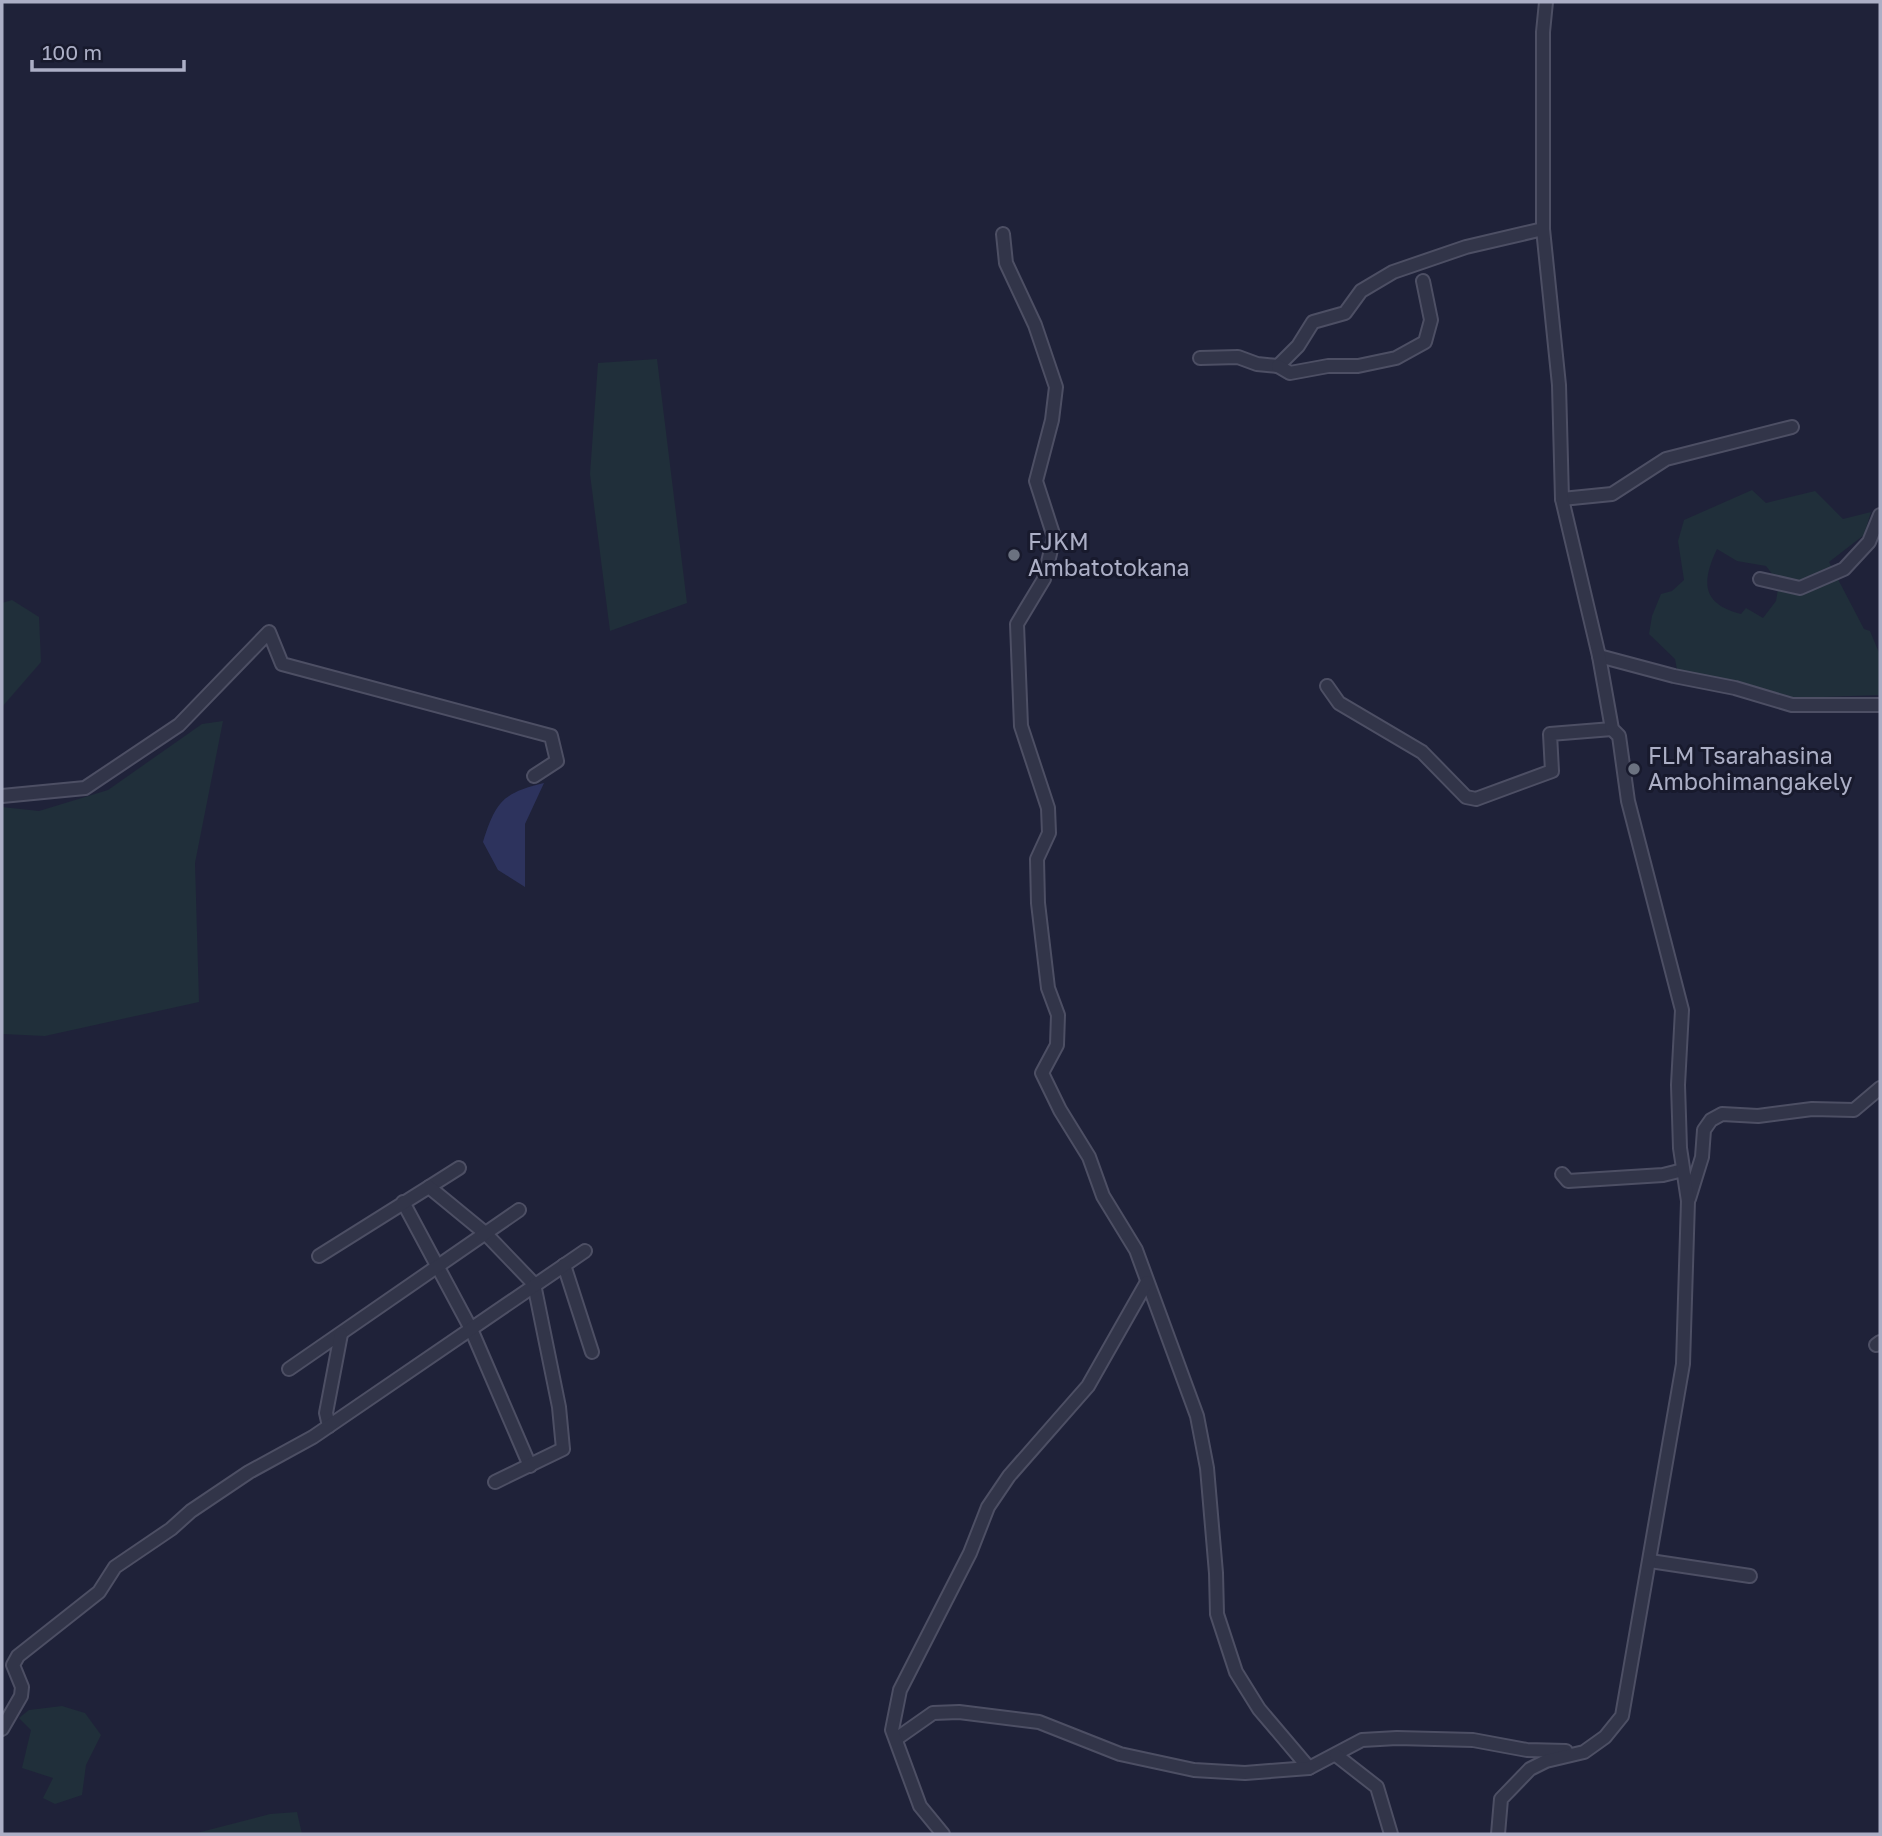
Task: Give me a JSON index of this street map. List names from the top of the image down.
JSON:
{
  "places": ["FJKM Ambatotokana", "FLM Tsarahasina Ambohimangakely"],
  "scale_bar": "100 m"
}
